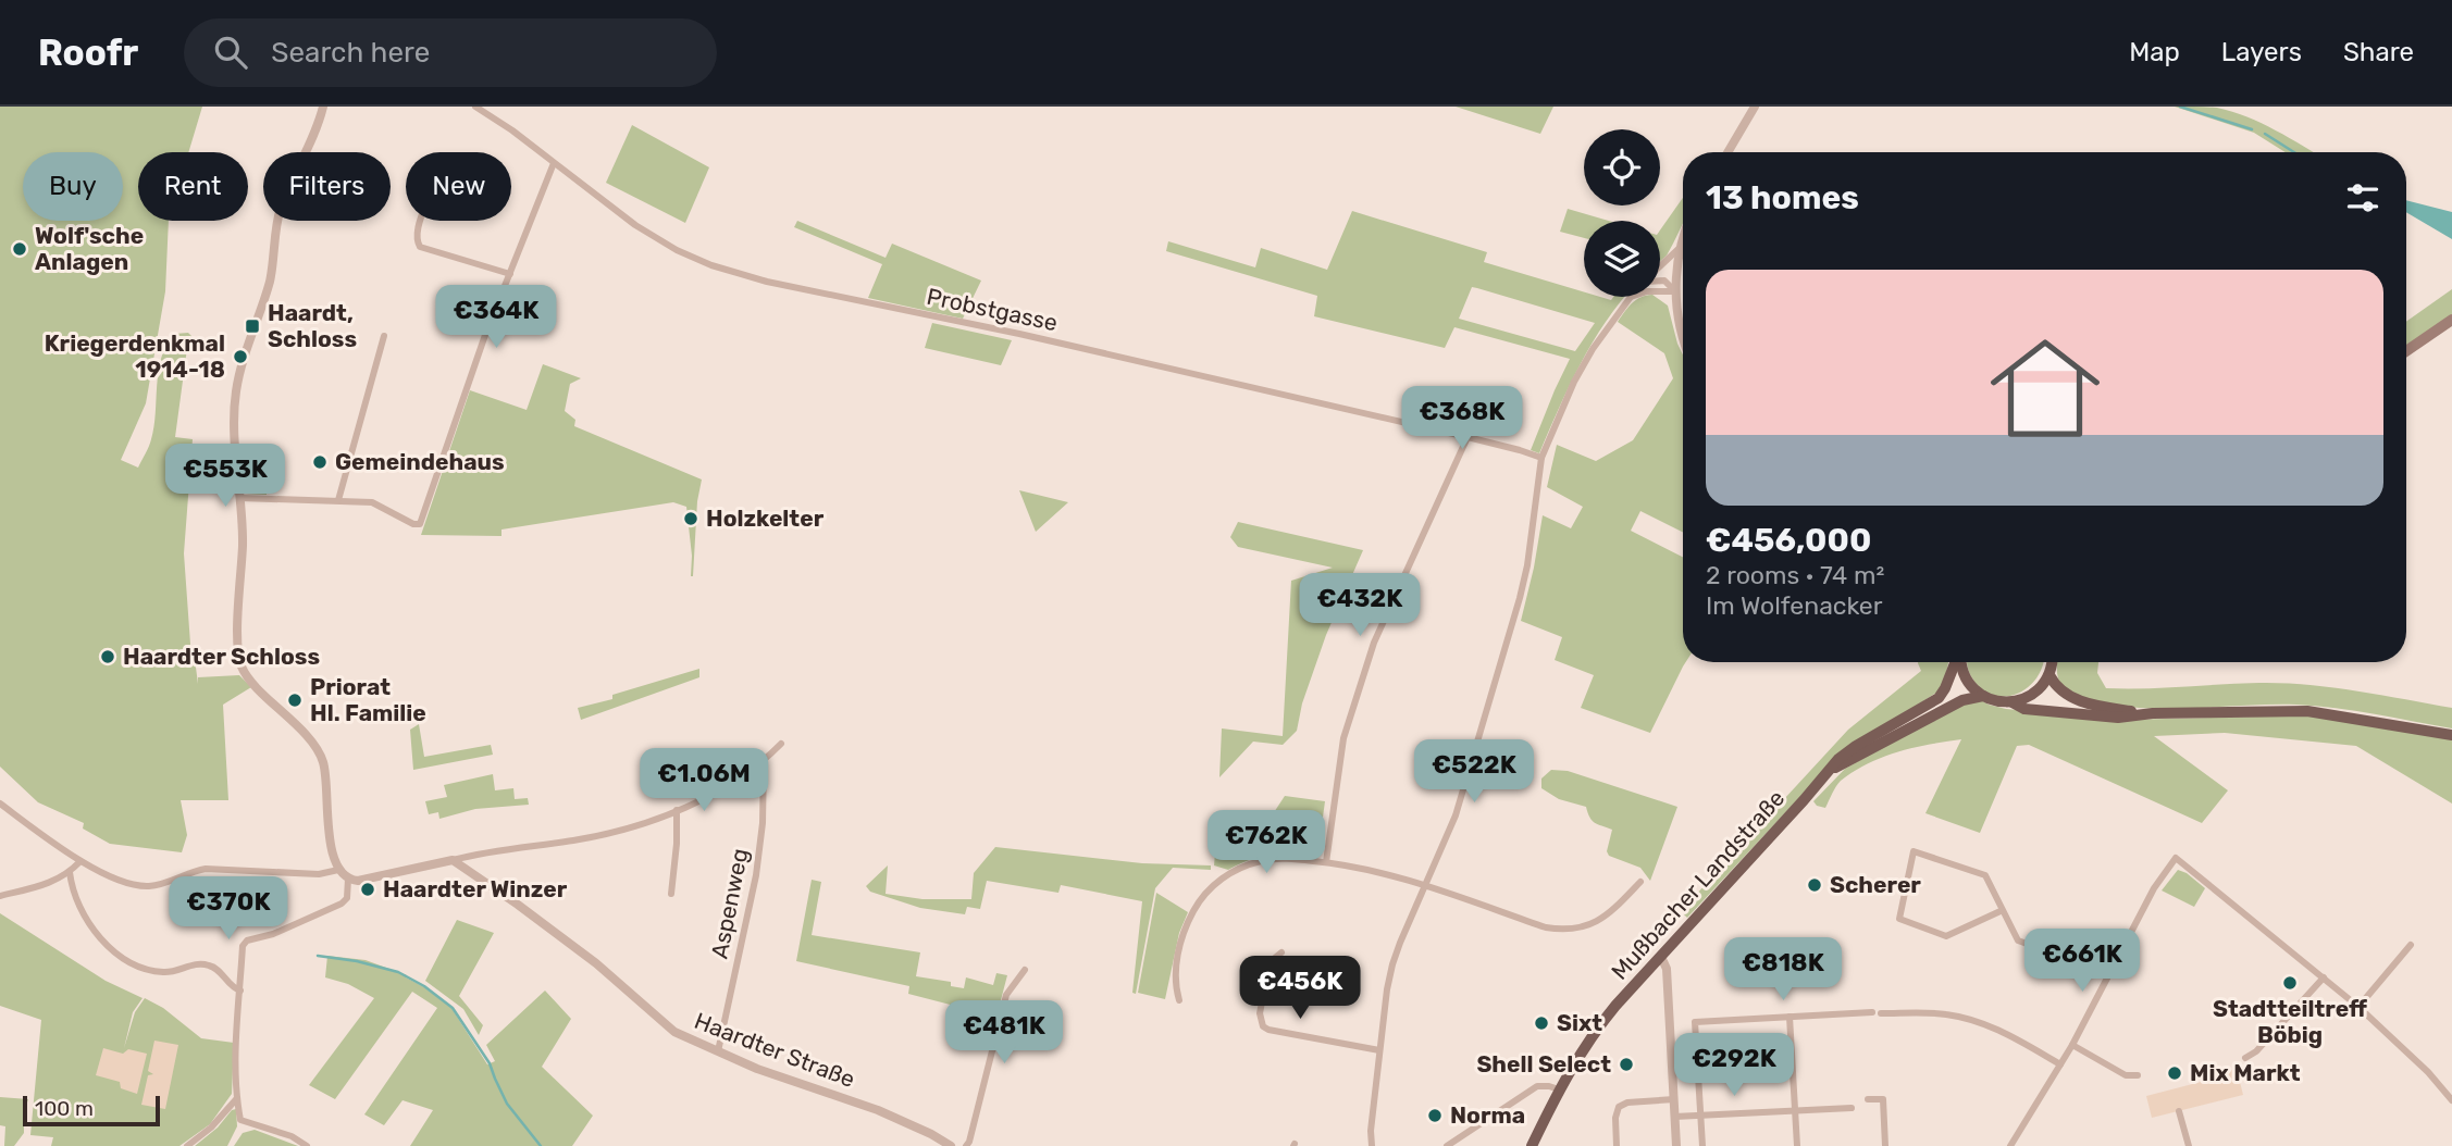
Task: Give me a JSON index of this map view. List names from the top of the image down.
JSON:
{
  "streets": {
    "main road": ["Mußbacher Landstraße"],
    "street": ["Probstgasse", "Aspenweg", "Haardter Straße"]
  },
  "crossings": [
    ["Aspenweg", "Haardter Straße"]
  ],
  "places": {
    "other": [
      "Wolf'sche Anlagen",
      "Kriegerdenkmal 1914-18",
      "Gemeindehaus",
      "Holzkelter",
      "Haardter Schloss",
      "Priorat Hl. Familie",
      "Scherer",
      "Haardter Winzer",
      "Stadtteiltreff Böbig",
      "Sixt",
      "Shell Select",
      "Mix Markt",
      "Norma"
    ],
    "transit": ["Haardt, Schloss"]
  },
  "scale_bar": "100 m",
  "page": {
    "header": "Roofr",
    "search": "Search here",
    "nav": ["Map", "Layers", "Share"],
    "chip": [
      "Buy",
      "Rent",
      "Filters",
      "New"
    ],
    "heading": "13 homes",
    "list": [
      {
        "name": "€456,000",
        "note": "2 rooms · 74 m² · Im Wolfenacker"
      }
    ],
    "price": [
      "€364K",
      "€368K",
      "€553K",
      "€432K",
      "€522K",
      "€1.06M",
      "€762K",
      "€370K",
      "€661K",
      "€818K",
      "€456K",
      "€481K",
      "€292K"
    ],
    "scale": "100 m"
  }
}
